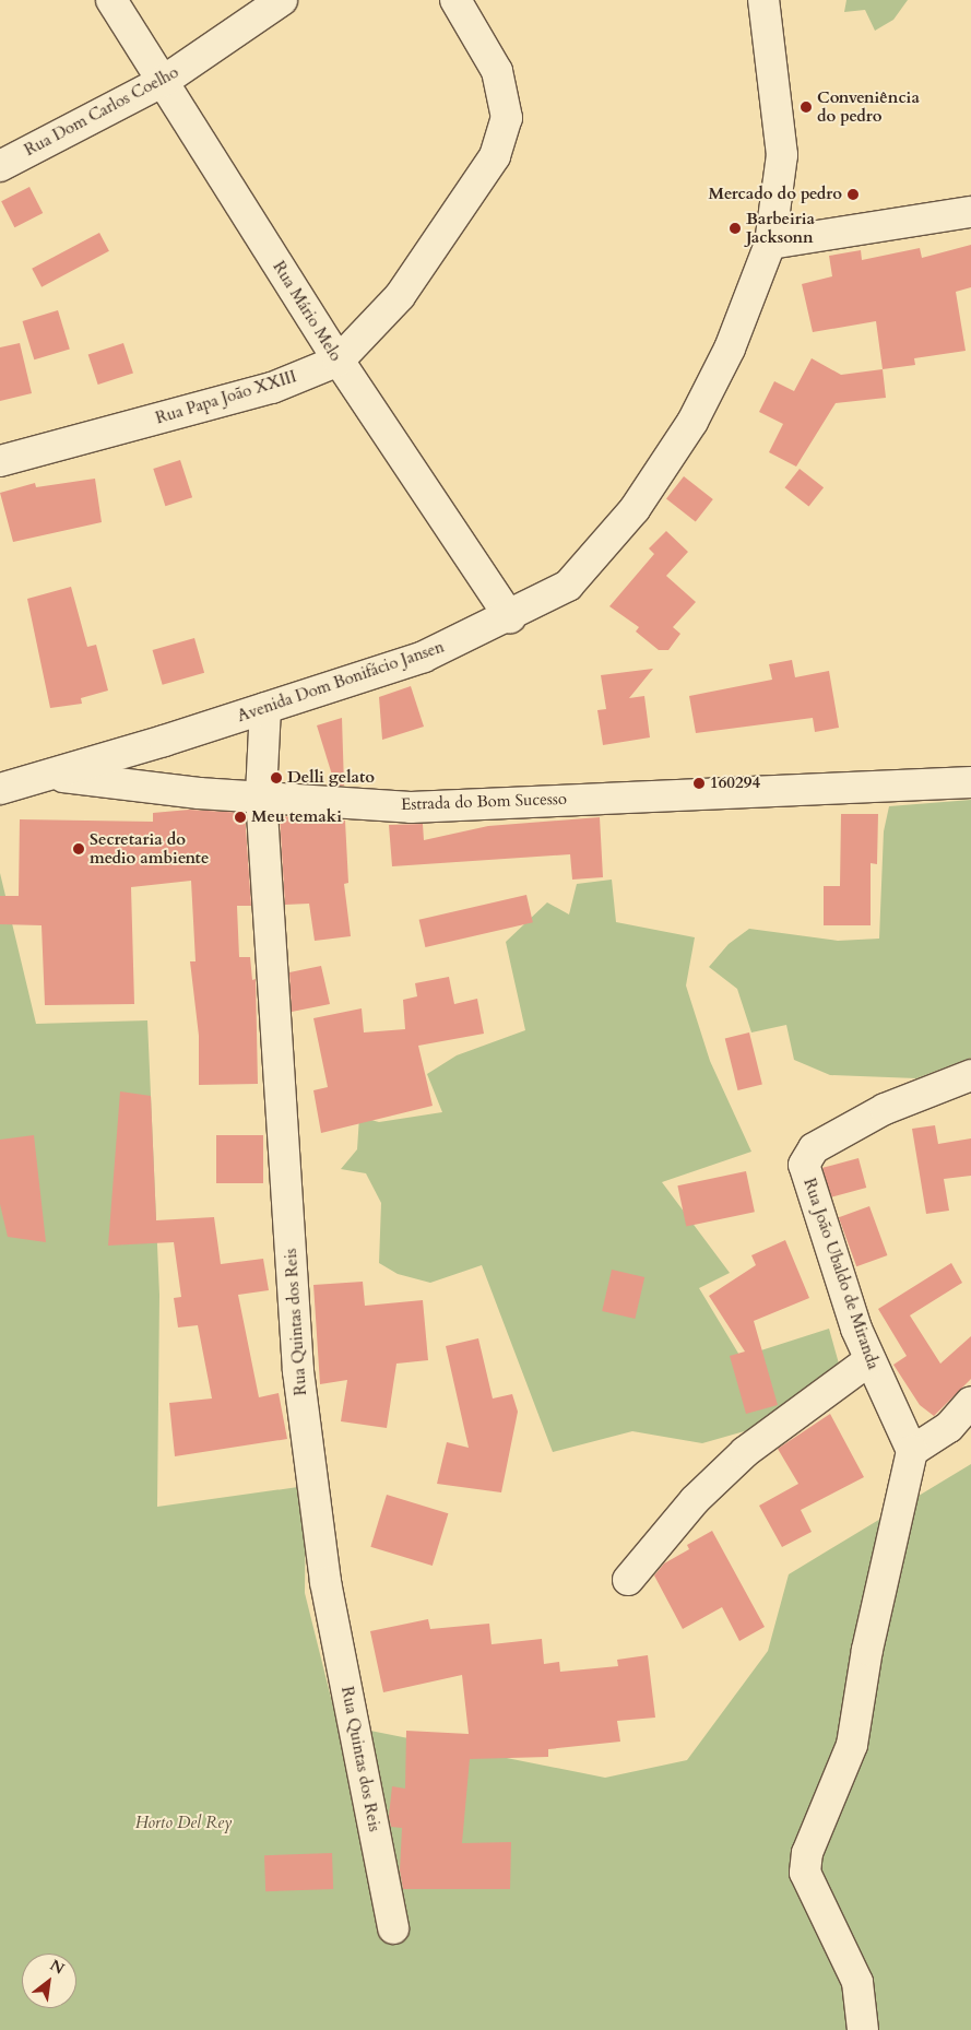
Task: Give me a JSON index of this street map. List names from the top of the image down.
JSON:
{
  "streets": {
    "street": [
      "Rua Dom Carlos Coelho",
      "Rua Mário Melo",
      "Rua Papa João XXIII",
      "Avenida Dom Bonifácio Jansen",
      "Estrada do Bom Sucesso",
      "Rua João Ubaldo de Miranda",
      "Rua Quintas dos Reis"
    ]
  },
  "crossings": [
    ["Rua Dom Carlos Coelho", "Rua Mário Melo"],
    ["Rua Mário Melo", "Rua Papa João XXIII"],
    ["Rua Mário Melo", "Avenida Dom Bonifácio Jansen"],
    ["Avenida Dom Bonifácio Jansen", "Estrada do Bom Sucesso"],
    ["Avenida Dom Bonifácio Jansen", "Rua Quintas dos Reis"],
    ["Estrada do Bom Sucesso", "Rua Quintas dos Reis"]
  ],
  "parks": ["Horto Del Rey"],
  "places": [
    "Conveniência do pedro",
    "Mercado do pedro",
    "Barbeiria Jacksonn",
    "Delli gelato",
    "160294",
    "Meu temaki",
    "Secretaria do medio ambiente"
  ],
  "north": "top right"
}
